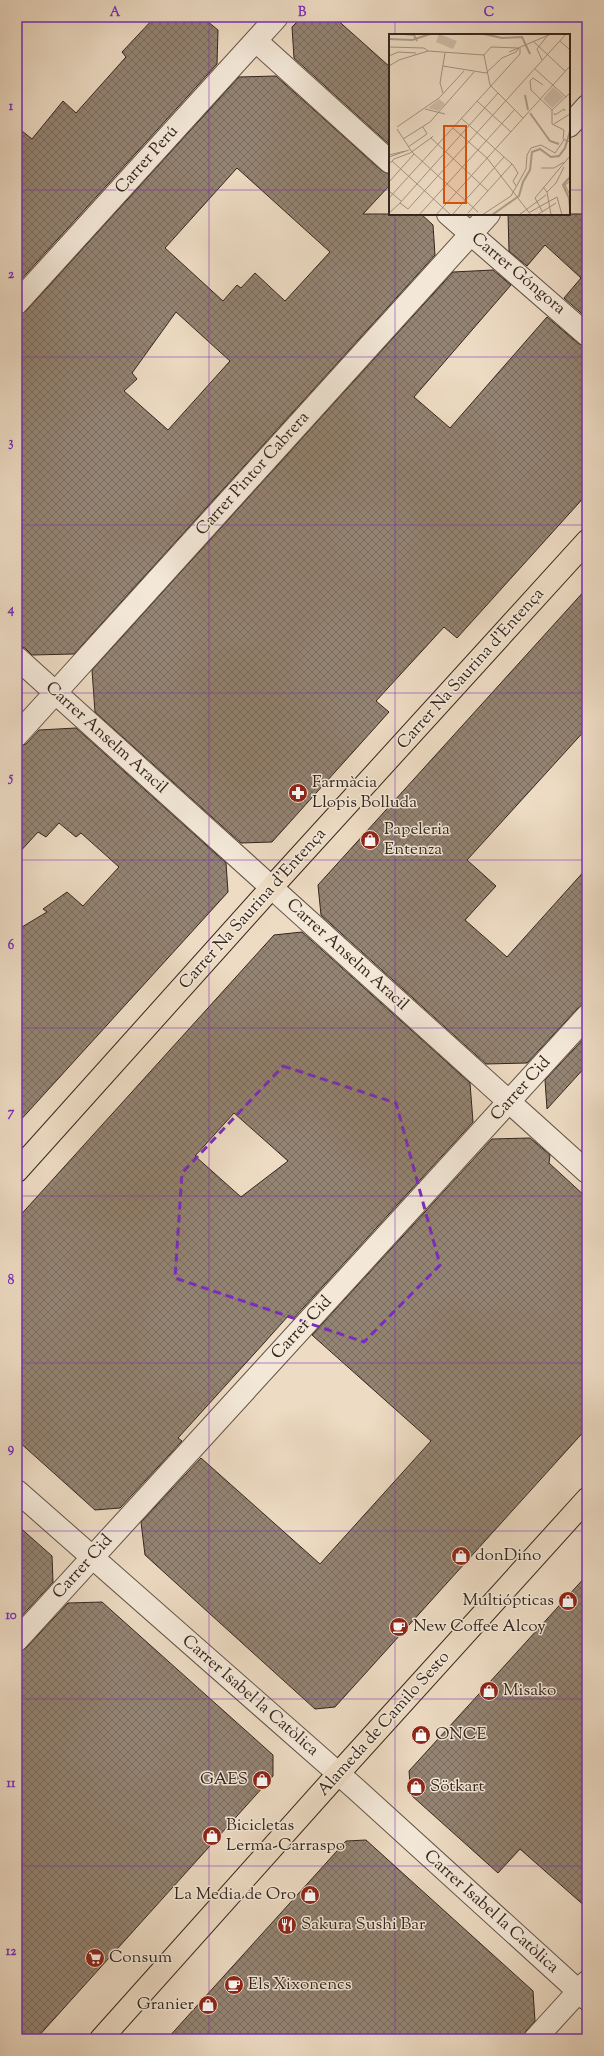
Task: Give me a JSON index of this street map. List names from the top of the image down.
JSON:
{
  "streets": {
    "main road": ["Carrer Na Saurina d'Entença", "Alameda de Camilo Sesto"],
    "street": [
      "Carrer Perú",
      "Carrer Góngora",
      "Carrer Pintor Cabrera",
      "Carrer Anselm Aracil",
      "Carrer Cid",
      "Carrer Isabel la Catòlica"
    ]
  },
  "crossings": [
    ["Carrer Góngora", "Carrer Pintor Cabrera"],
    ["Carrer Pintor Cabrera", "Carrer Anselm Aracil"],
    ["Carrer Na Saurina d'Entença", "Carrer Anselm Aracil"],
    ["Carrer Anselm Aracil", "Carrer Cid"],
    ["Carrer Cid", "Carrer Isabel la Catòlica"],
    ["Carrer Isabel la Catòlica", "Alameda de Camilo Sesto"]
  ],
  "places": {
    "pharmacy": ["Farmàcia Llopis Bolluda"],
    "shop": [
      "Papeleria Entenza",
      "donDino",
      "Multiópticas",
      "Misako",
      "ONCE",
      "GAES",
      "Sötkart",
      "Bicicletas Lerma-Carraspo",
      "La Media de Oro",
      "Granier"
    ],
    "cafe": ["New Coffee Alcoy", "Els Xixonencs"],
    "restaurant": ["Sakura Sushi Bar"],
    "supermarket": ["Consum"]
  },
  "grid": {
    "columns": ["A", "B", "C"],
    "rows": [
      "1",
      "2",
      "3",
      "4",
      "5",
      "6",
      "7",
      "8",
      "9",
      "10",
      "11",
      "12"
    ]
  }
}
